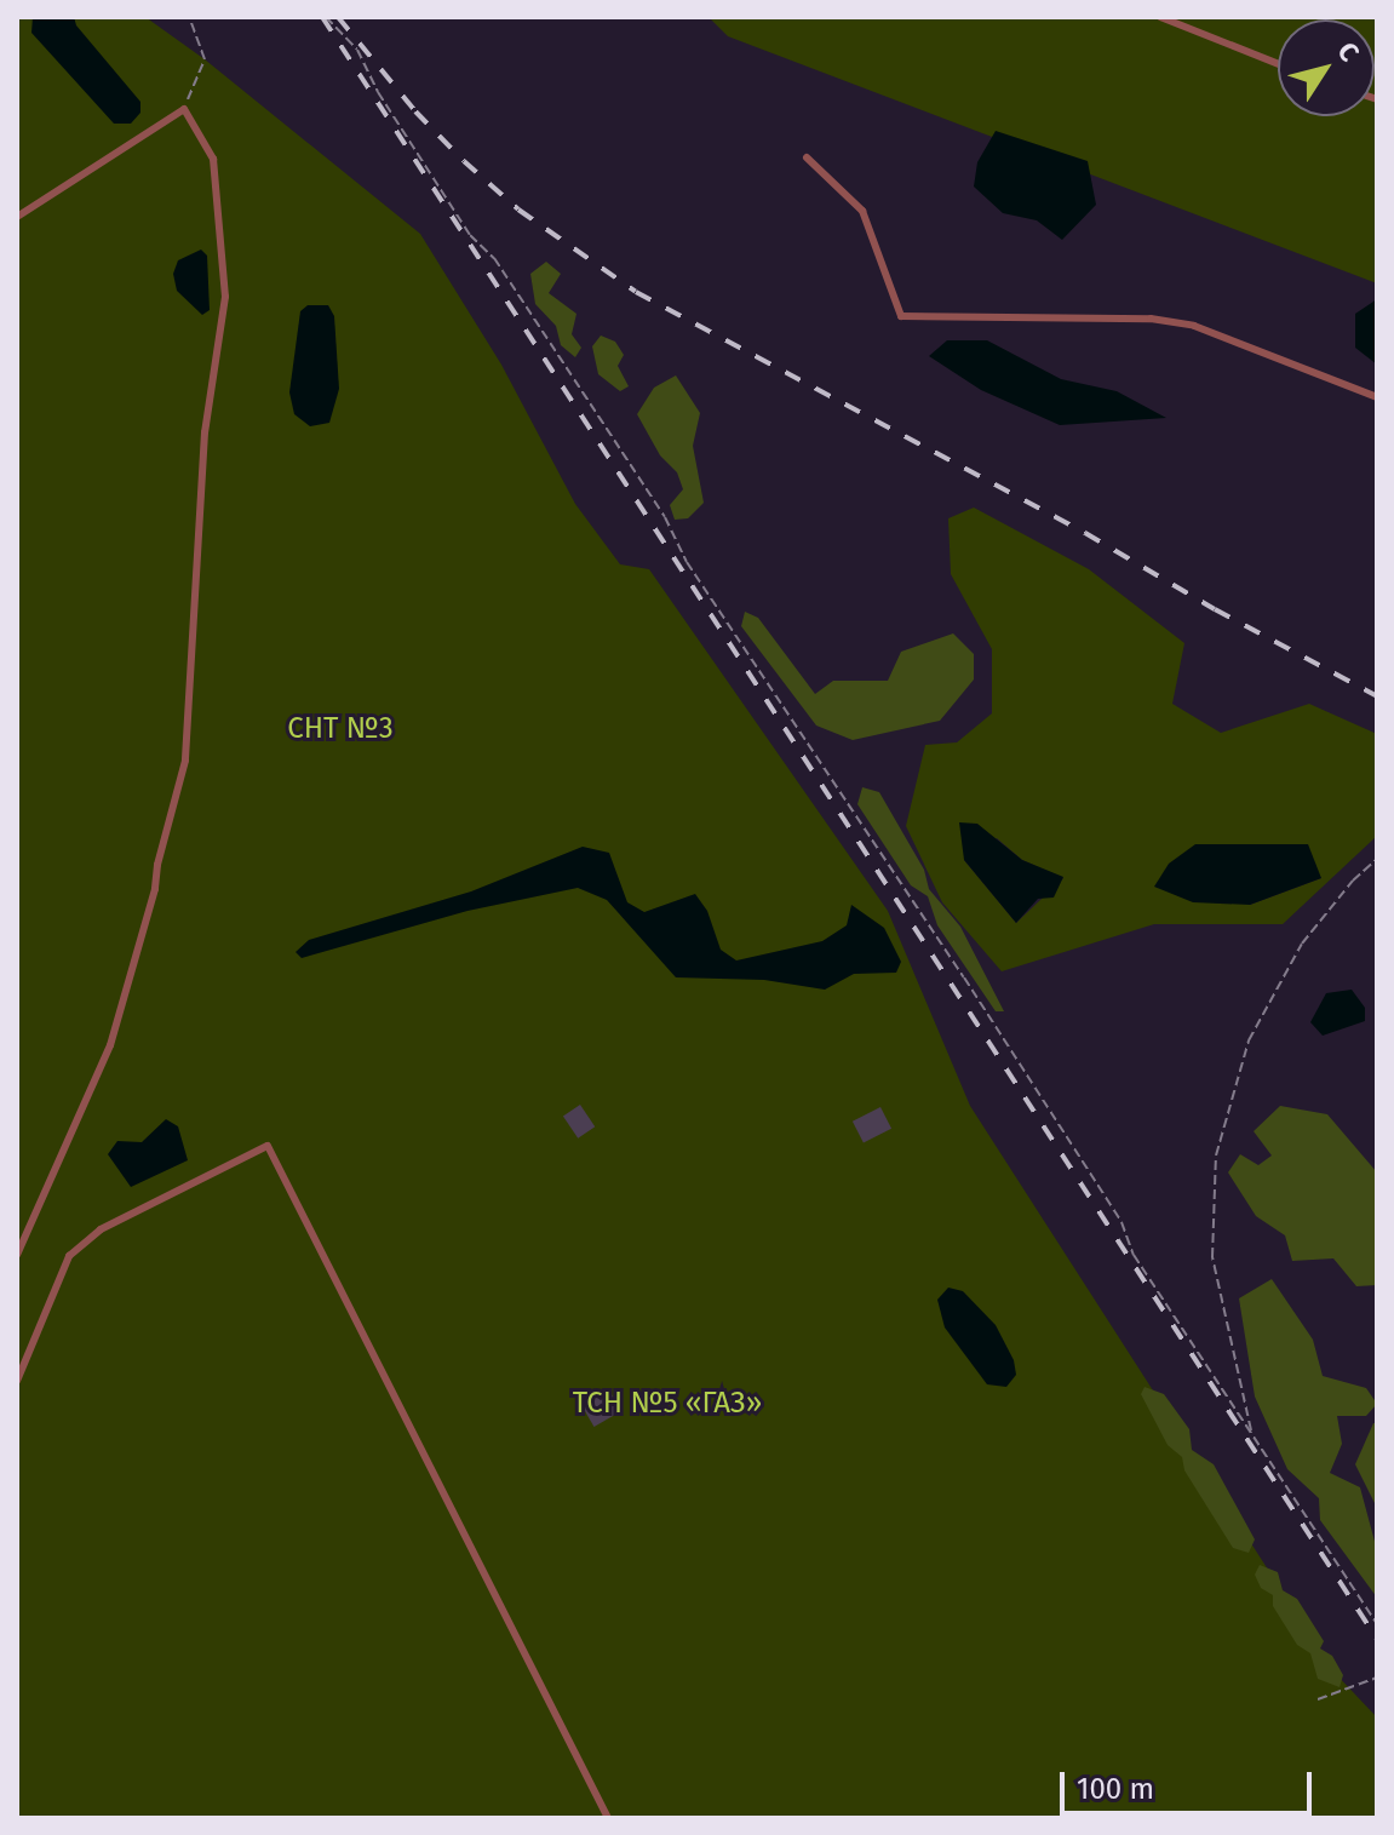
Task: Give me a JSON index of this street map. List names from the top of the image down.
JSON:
{
  "parks": ["СНТ №3", "ТСН №5 «ГАЗ»"],
  "scale_bar": "100 m",
  "north": "top right"
}
